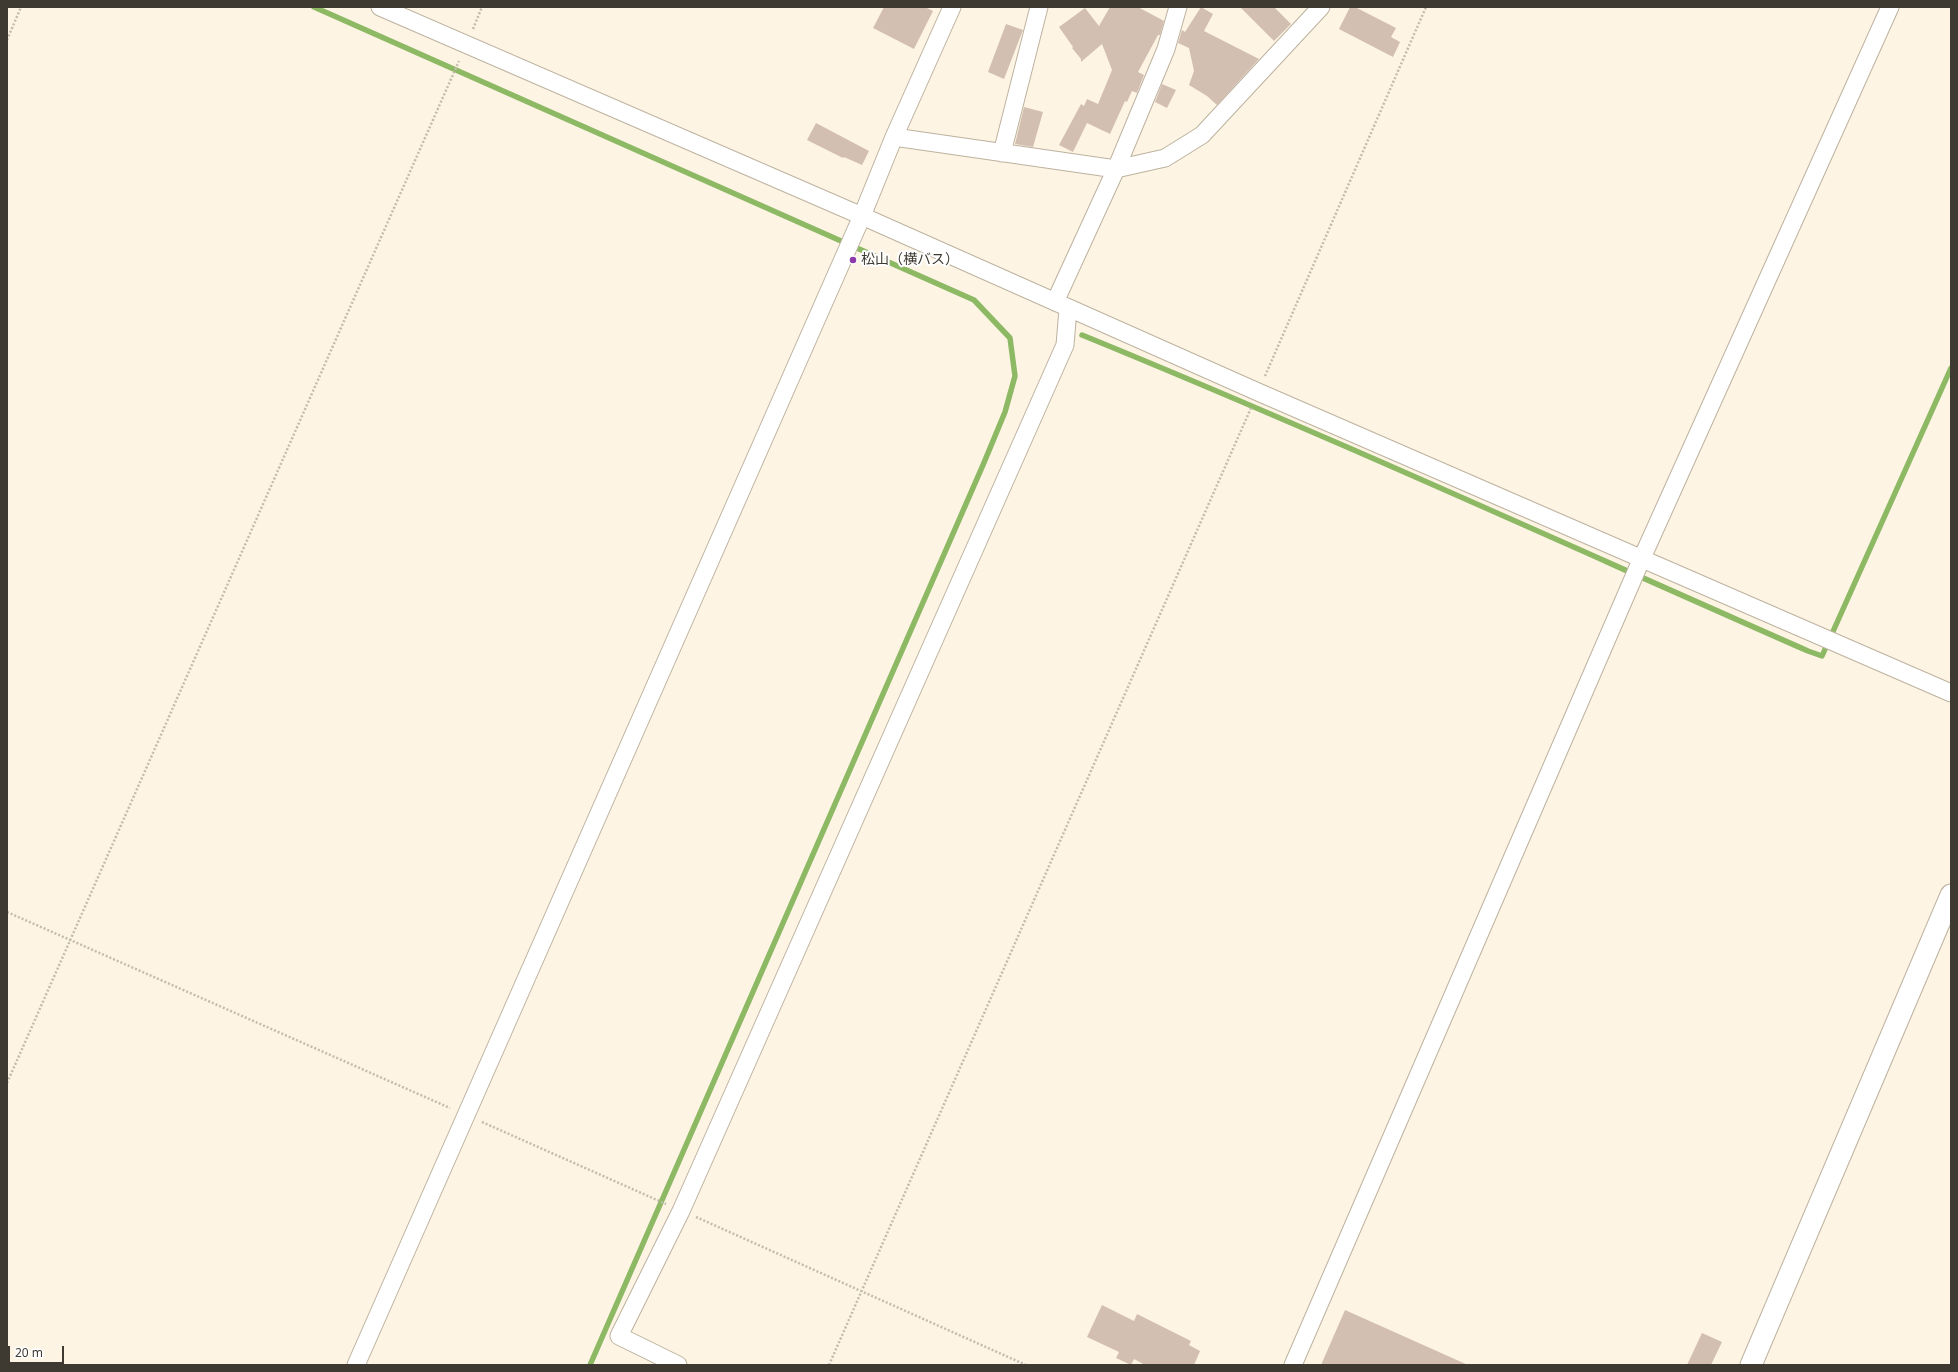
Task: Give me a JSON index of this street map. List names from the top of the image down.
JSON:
{
  "places": ["松山（横バス）"],
  "scale_bar": "20 m"
}
